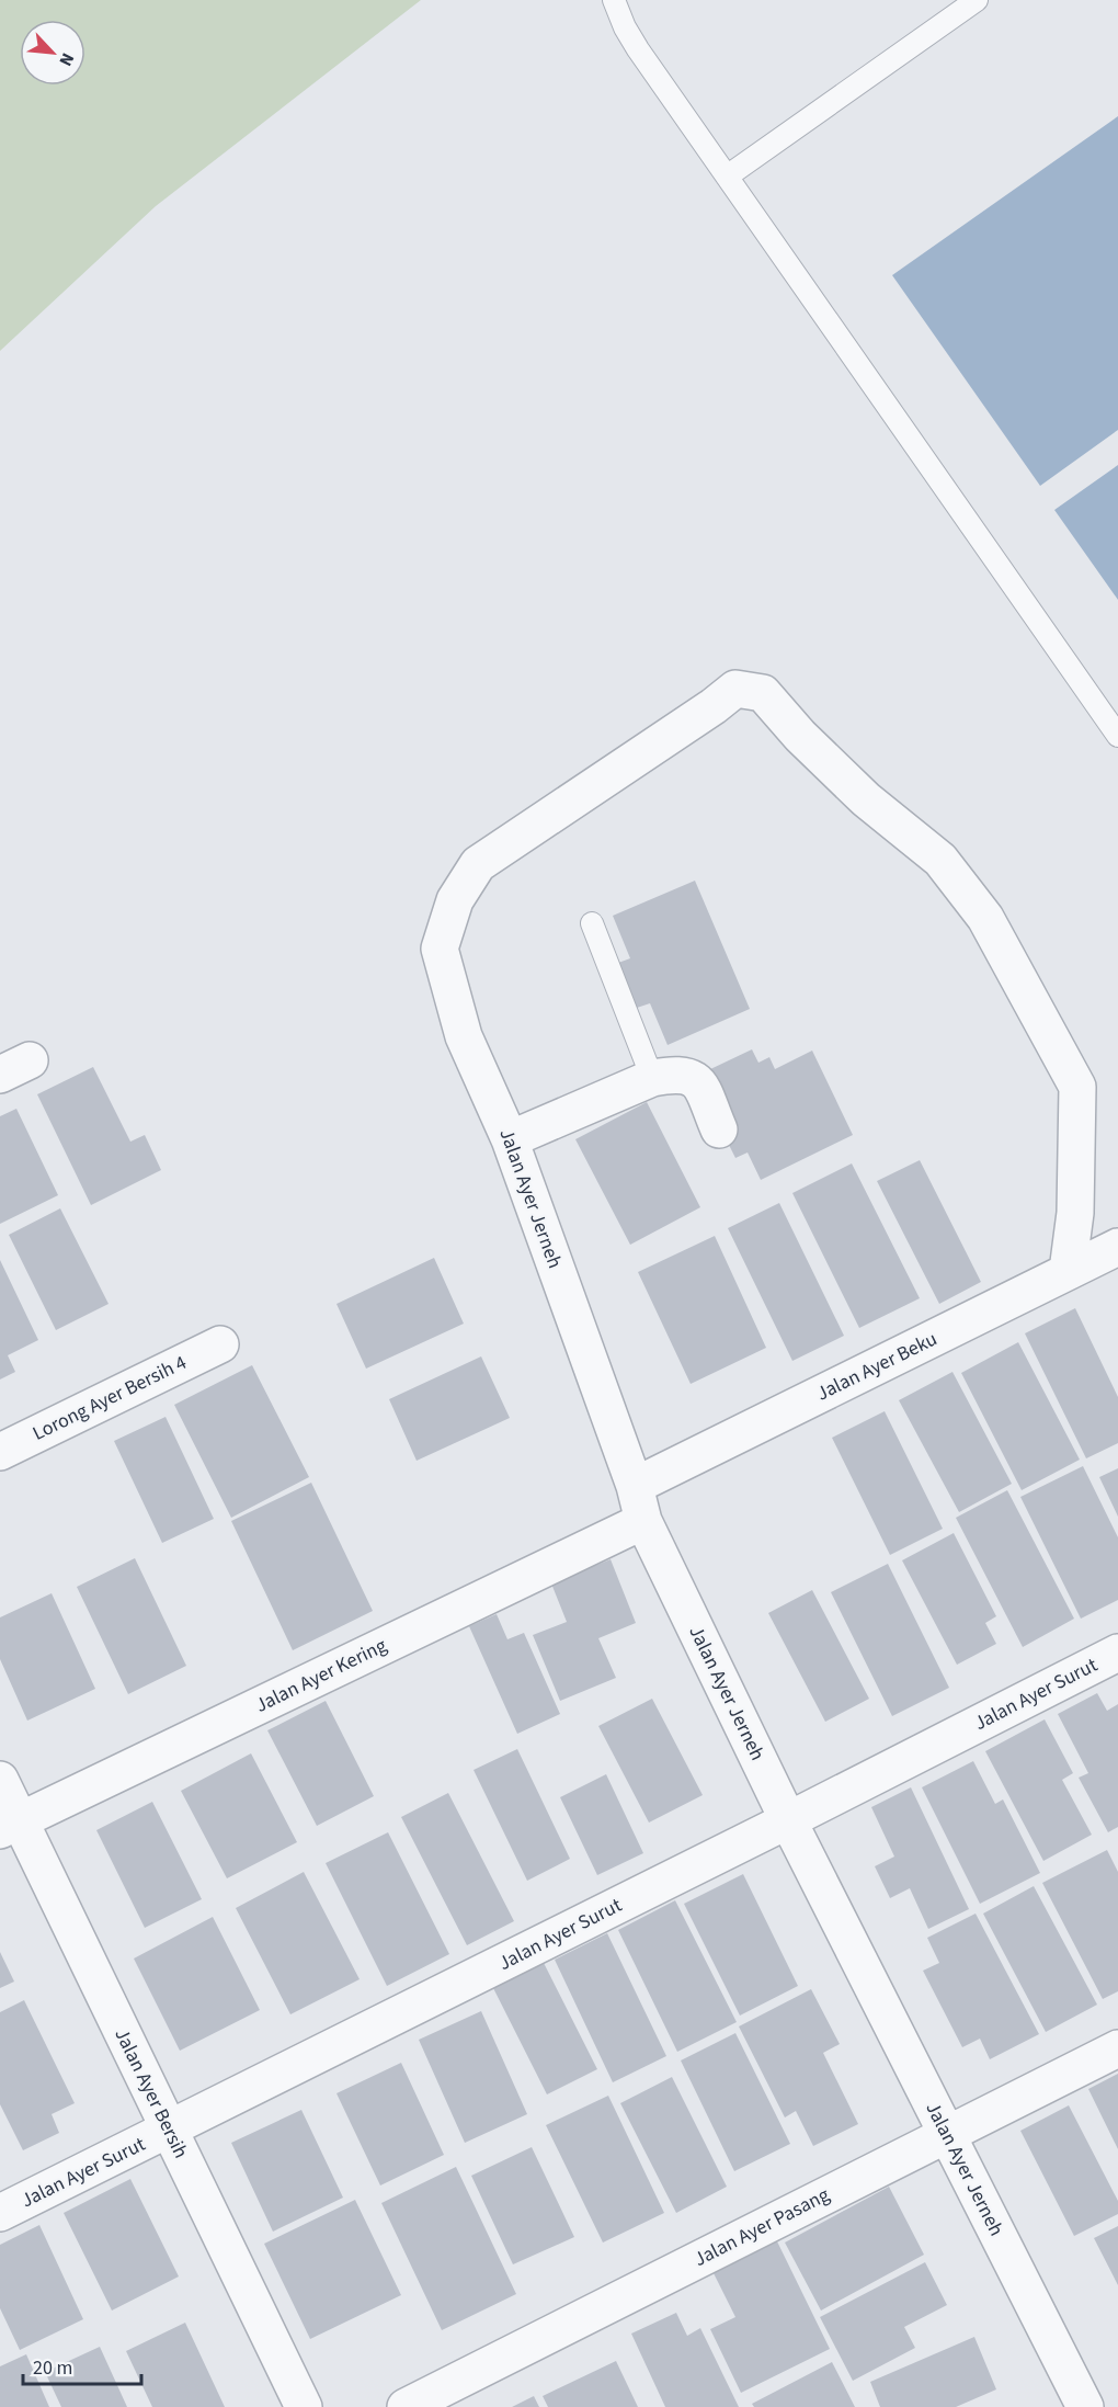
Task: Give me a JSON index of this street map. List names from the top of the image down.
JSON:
{
  "streets": {
    "street": [
      "Jalan Ayer Jerneh",
      "Jalan Ayer Beku",
      "Lorong Ayer Bersih 4",
      "Jalan Ayer Kering",
      "Jalan Ayer Surut",
      "Jalan Ayer Bersih",
      "Jalan Ayer Pasang"
    ]
  },
  "crossings": [
    ["Jalan Ayer Jerneh", "Jalan Ayer Beku"],
    ["Jalan Ayer Jerneh", "Jalan Ayer Kering"],
    ["Jalan Ayer Jerneh", "Jalan Ayer Surut"],
    ["Jalan Ayer Jerneh", "Jalan Ayer Pasang"],
    ["Jalan Ayer Kering", "Jalan Ayer Bersih"],
    ["Jalan Ayer Surut", "Jalan Ayer Bersih"]
  ],
  "scale_bar": "20 m",
  "north": "bottom right"
}
